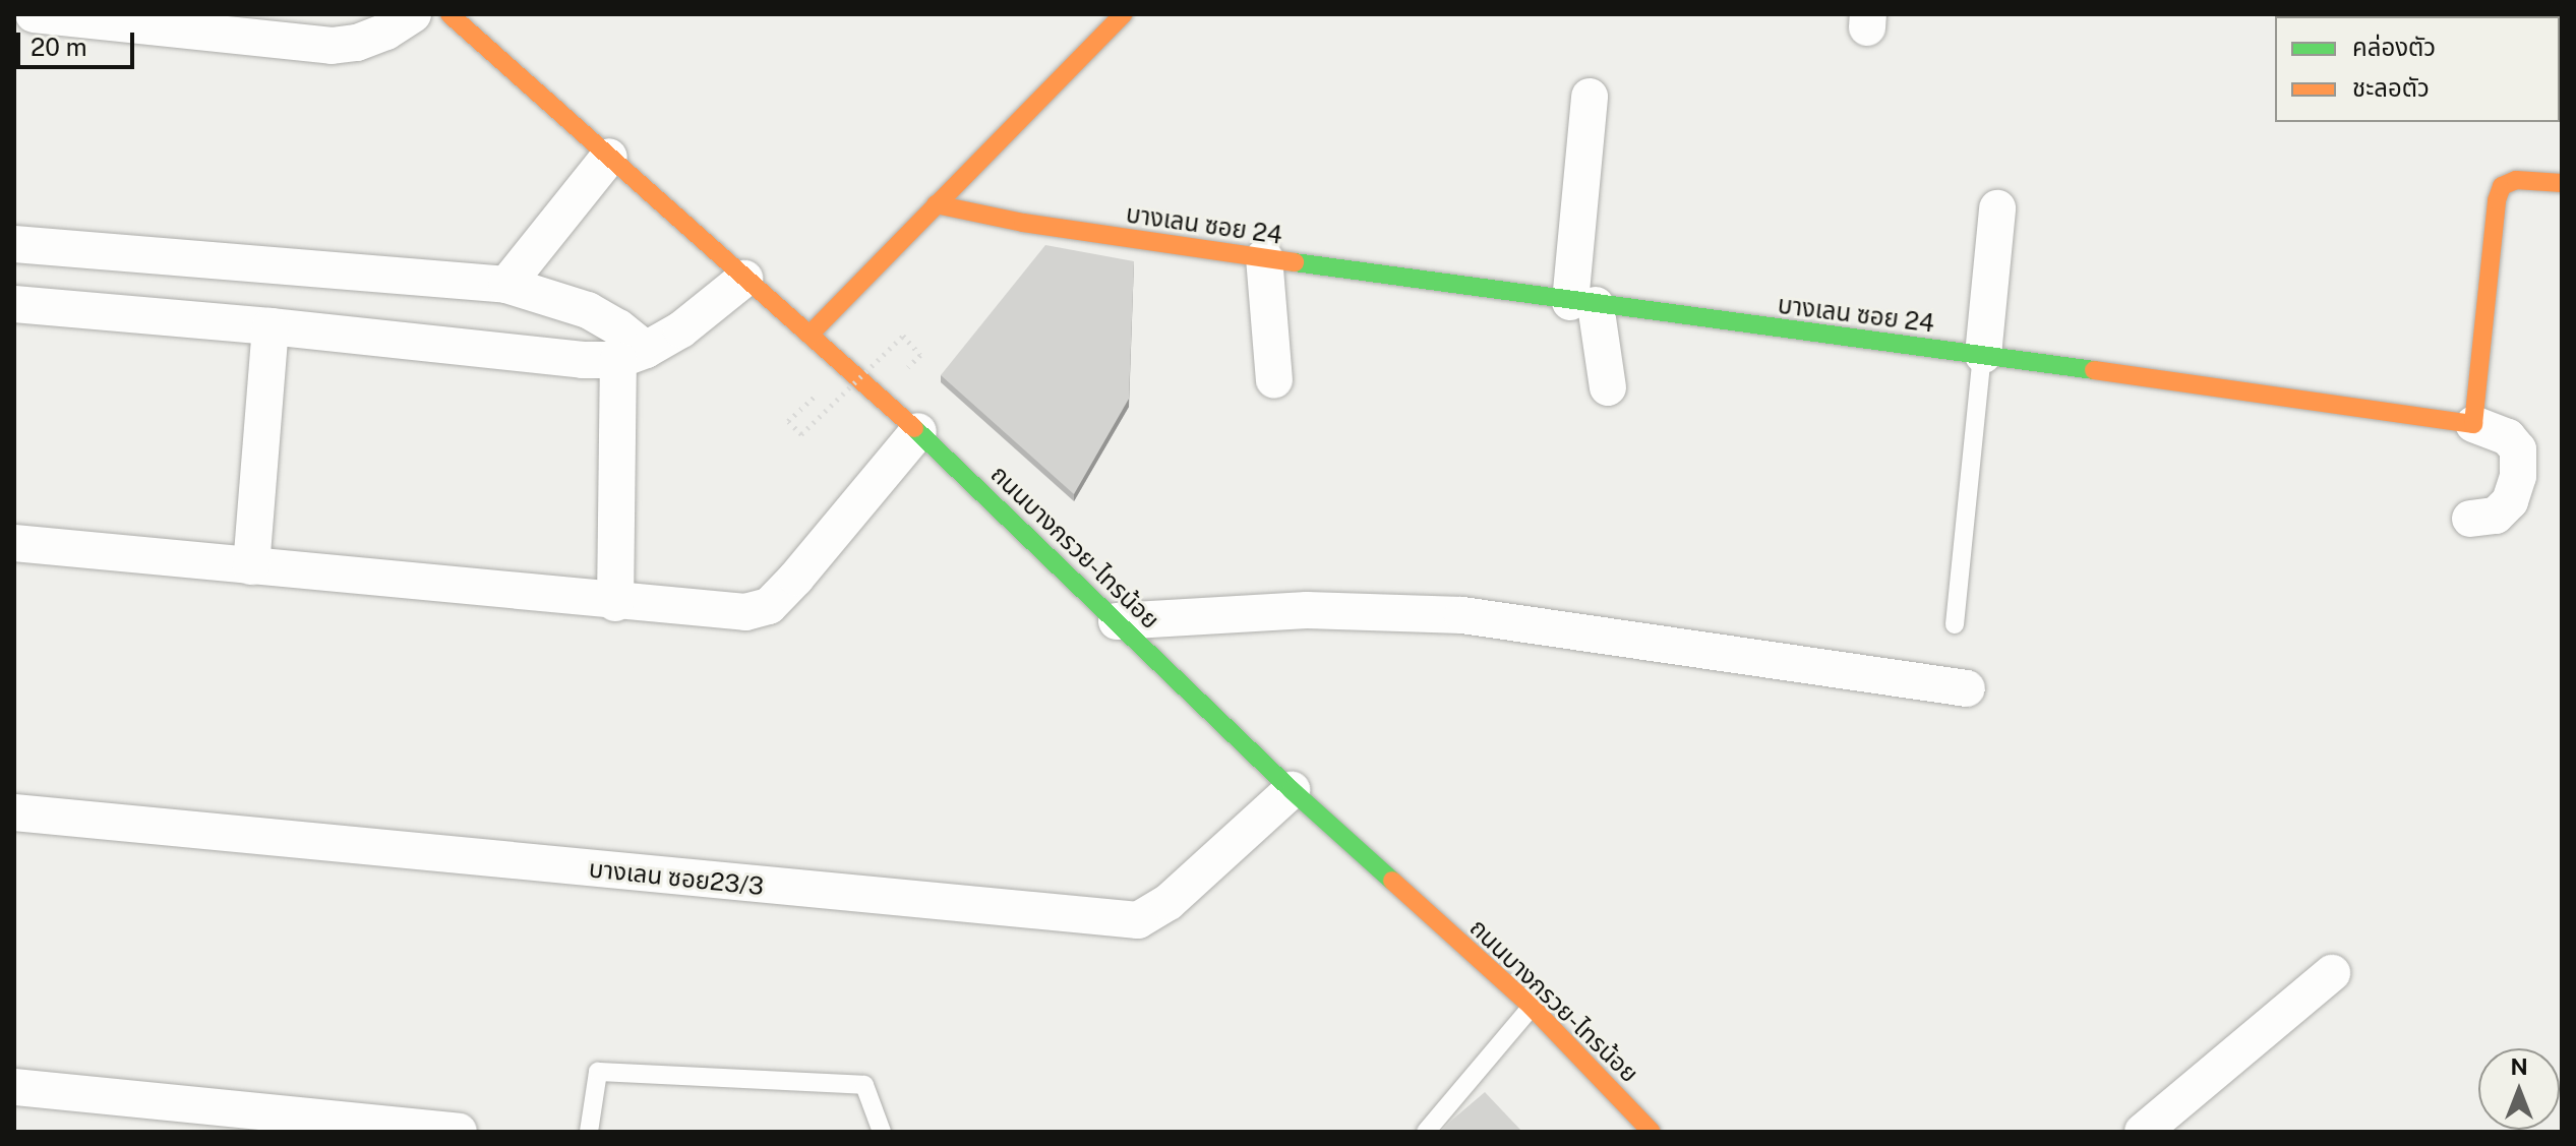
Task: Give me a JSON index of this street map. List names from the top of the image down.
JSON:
{
  "streets": {
    "street": ["บางเลน ซอย 24", "ถนนบางกรวย-ไทรน้อย", "บางเลน ซอย23/3"]
  },
  "crossings": [
    ["ถนนบางกรวย-ไทรน้อย", "บางเลน ซอย23/3"]
  ],
  "legend": ["คล่องตัว", "ชะลอตัว"],
  "scale_bar": "20 m",
  "north": "top"
}
